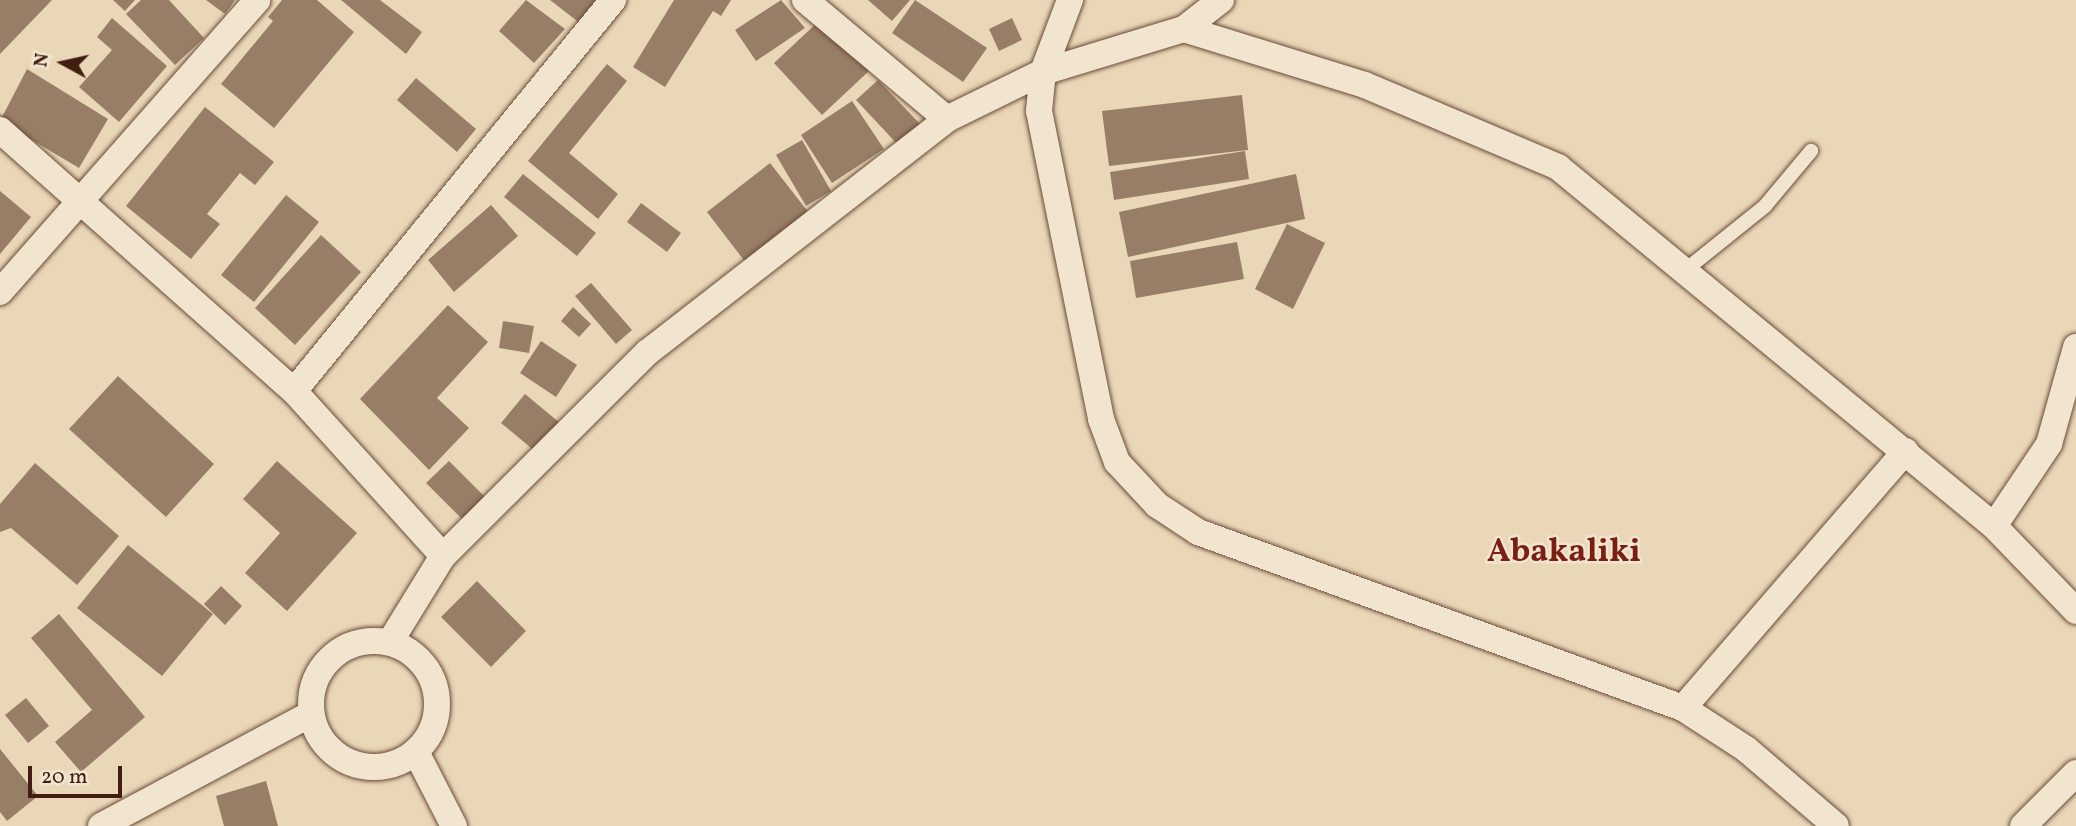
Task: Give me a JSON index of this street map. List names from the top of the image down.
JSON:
{
  "districts": ["Abakaliki"],
  "scale_bar": "20 m",
  "north": "left"
}
